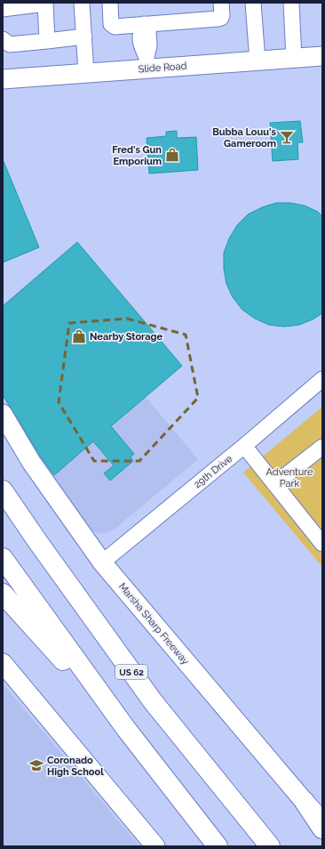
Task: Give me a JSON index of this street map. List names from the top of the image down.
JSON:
{
  "streets": {
    "highway": ["US 62"],
    "main road": ["Slide Road", "Marsha Sharp Freeway"],
    "street": ["29th Drive"]
  },
  "crossings": [
    ["29th Drive", "Marsha Sharp Freeway"]
  ],
  "parks": ["Adventure Park"],
  "places": {
    "bar": ["Bubba Louu's Gameroom"],
    "shop": ["Fred's Gun Emporium", "Nearby Storage"],
    "school or university": ["Coronado High School"]
  }
}
